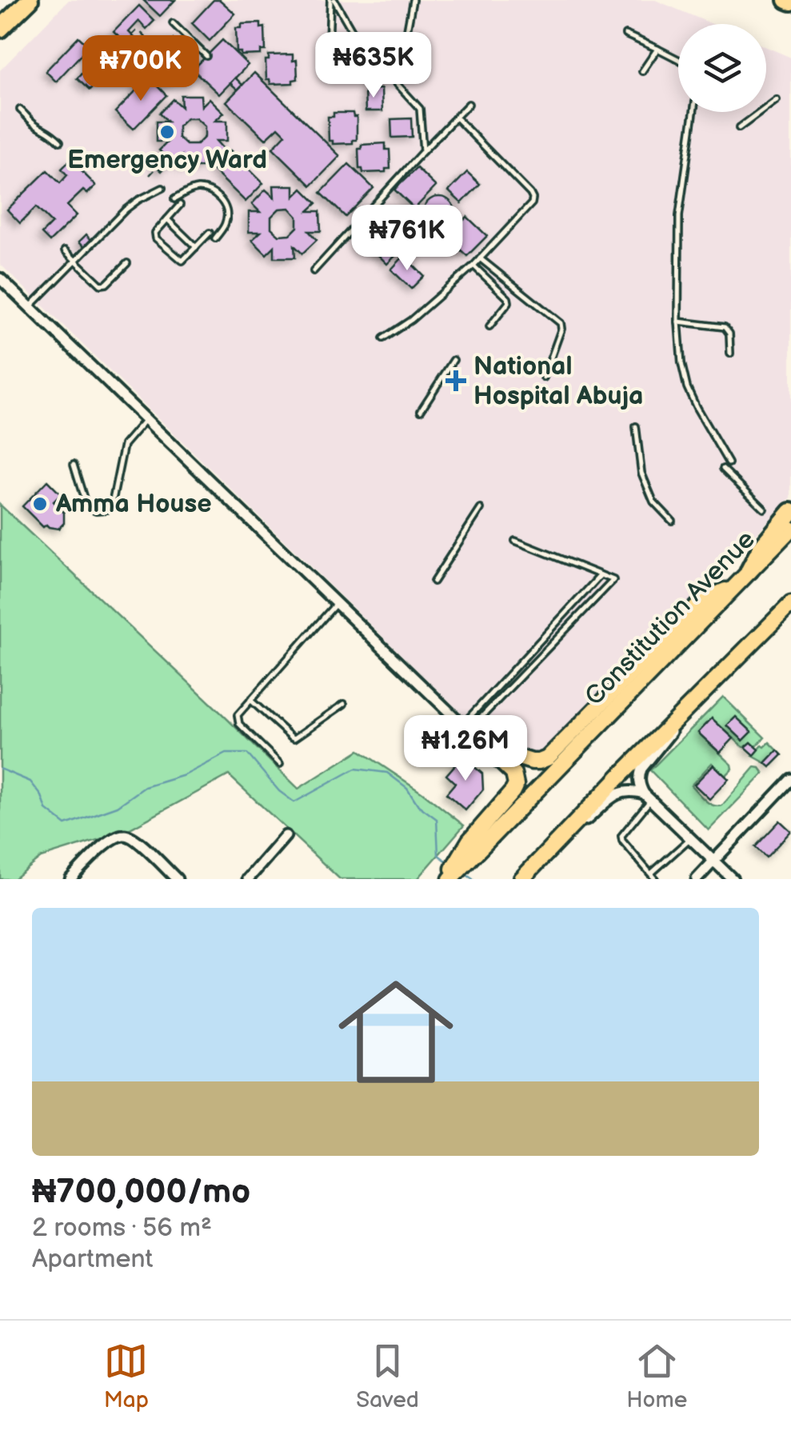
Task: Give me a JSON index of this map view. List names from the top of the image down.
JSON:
{
  "streets": {
    "main road": ["Constitution Avenue"]
  },
  "places": {
    "other": ["Emergency Ward", "Amma House"],
    "health": ["National Hospital Abuja"]
  },
  "page": {
    "price": [
      "₦635K",
      "₦700K",
      "₦761K",
      "₦1.26M"
    ],
    "list": [
      {
        "name": "₦700,000/mo",
        "note": "2 rooms · 56 m² · Apartment"
      }
    ],
    "tabs": ["Map", "Saved", "Home"]
  }
}
